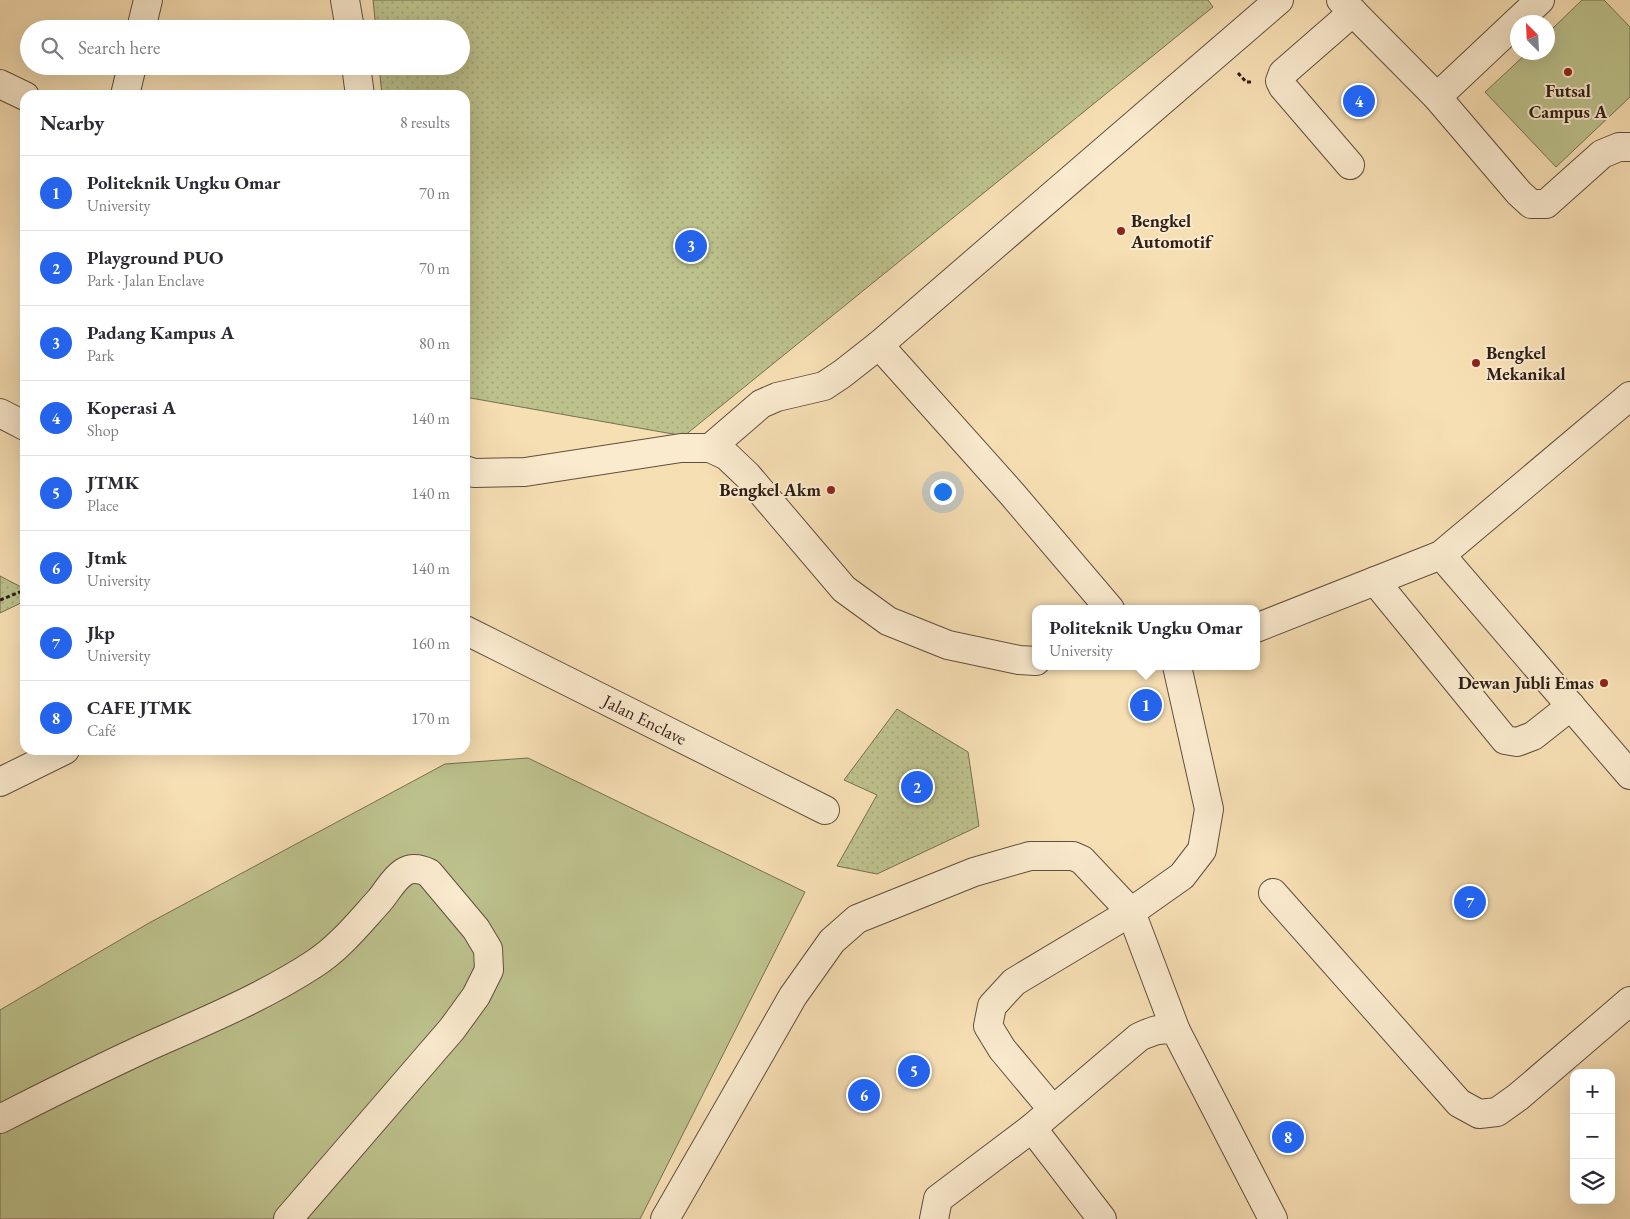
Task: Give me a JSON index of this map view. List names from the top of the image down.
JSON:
{
  "streets": {
    "street": ["Jalan Enclave"]
  },
  "places": [
    "Futsal Campus A",
    "Bengkel Automotif",
    "Bengkel Mekanikal",
    "Bengkel Akm",
    "Dewan Jubli Emas"
  ],
  "north": "top left",
  "page": {
    "search": "Search here",
    "pins": [
      "4",
      "3",
      "1",
      "2",
      "7",
      "5",
      "6",
      "8"
    ],
    "heading": ["Nearby", "8 results"],
    "list": [
      {
        "mark": "1",
        "name": "Politeknik Ungku Omar",
        "note": "University",
        "value": "70 m"
      },
      {
        "mark": "2",
        "name": "Playground PUO",
        "note": "Park · Jalan Enclave",
        "value": "70 m"
      },
      {
        "mark": "3",
        "name": "Padang Kampus A",
        "note": "Park",
        "value": "80 m"
      },
      {
        "mark": "4",
        "name": "Koperasi A",
        "note": "Shop",
        "value": "140 m"
      },
      {
        "mark": "5",
        "name": "JTMK",
        "note": "Place",
        "value": "140 m"
      },
      {
        "mark": "6",
        "name": "Jtmk",
        "note": "University",
        "value": "140 m"
      },
      {
        "mark": "7",
        "name": "Jkp",
        "note": "University",
        "value": "160 m"
      },
      {
        "mark": "8",
        "name": "CAFE JTMK",
        "note": "Café",
        "value": "170 m"
      }
    ],
    "popup": ["Politeknik Ungku Omar", "University"],
    "map_buttons": ["+", "−"]
  }
}
